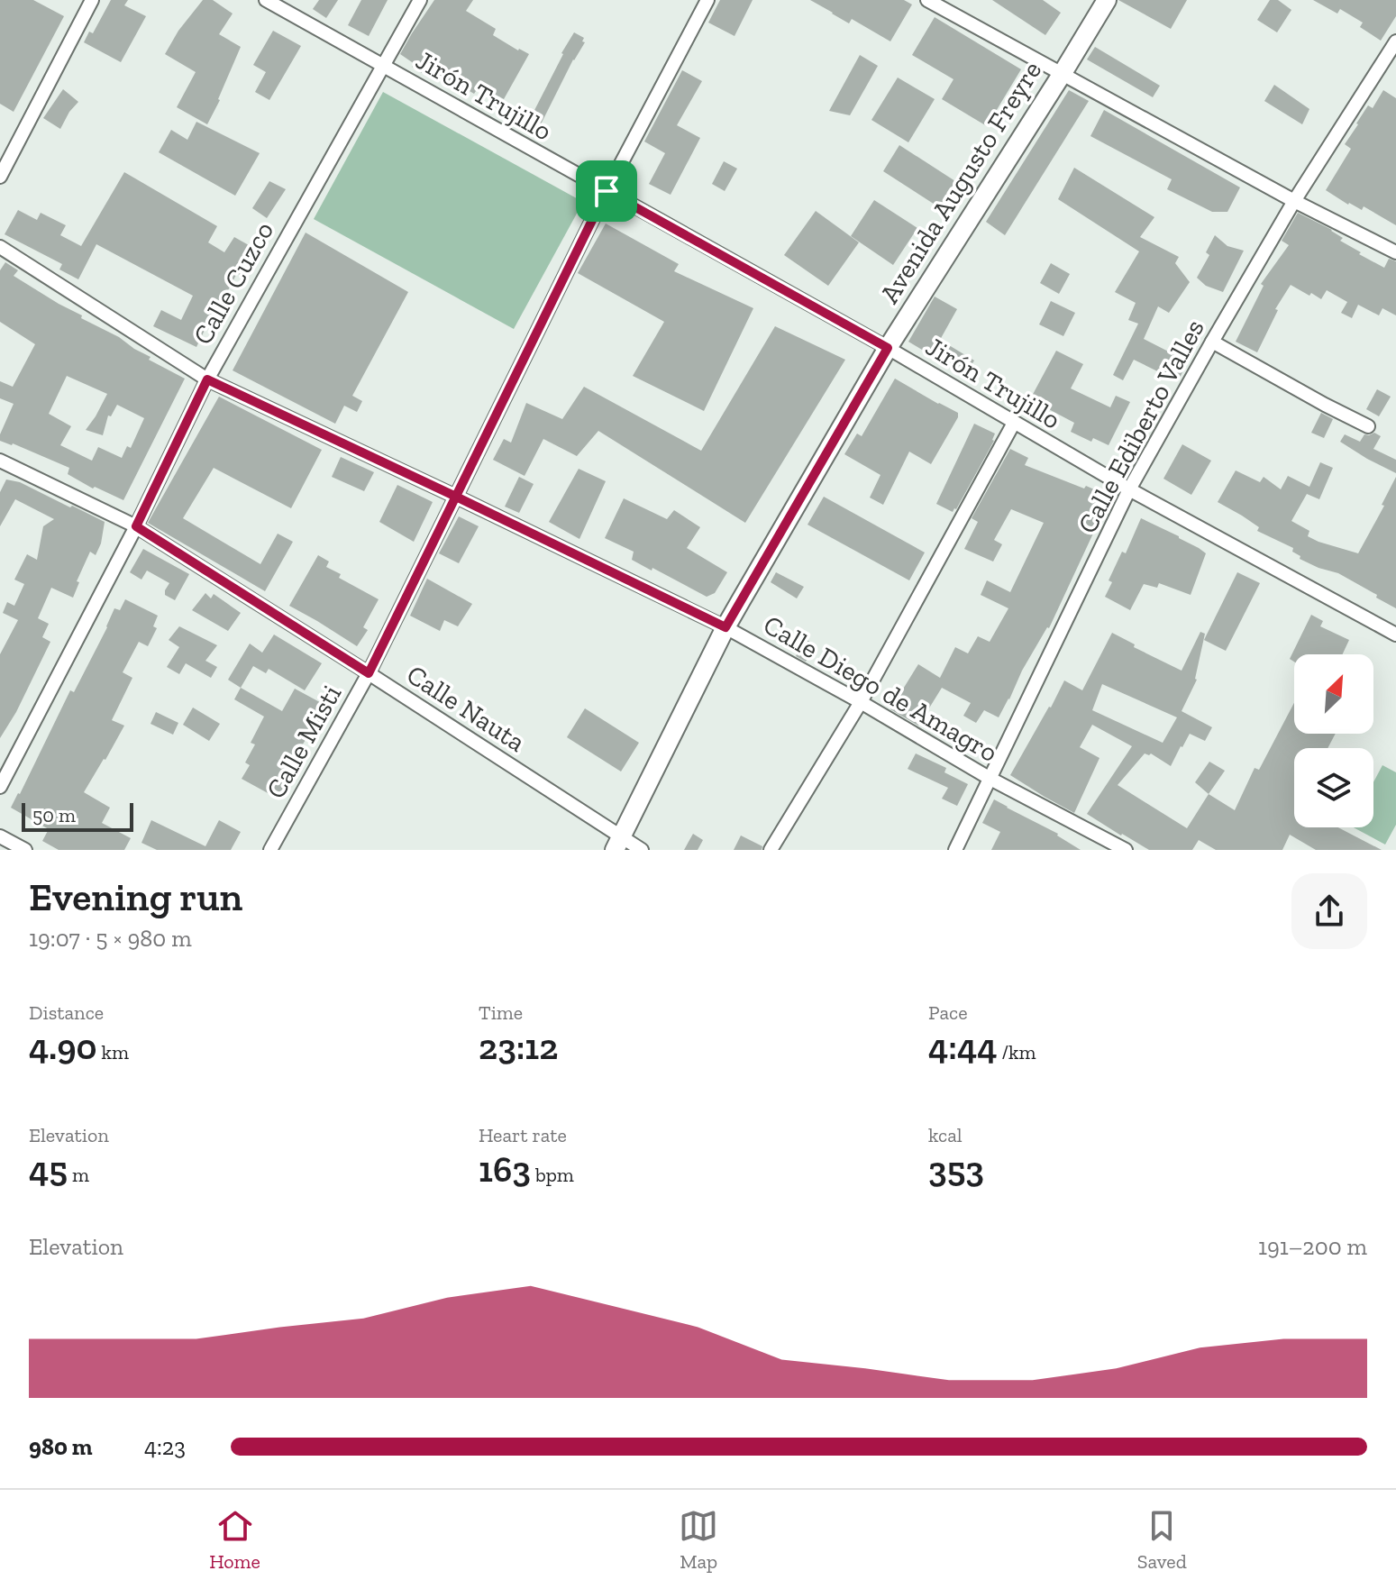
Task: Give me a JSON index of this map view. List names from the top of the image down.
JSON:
{
  "streets": {
    "main road": ["Avenida Augusto Freyre"],
    "street": [
      "Jirón Trujillo",
      "Calle Cuzco",
      "Calle Ediberto Valles",
      "Calle Diego de Amagro",
      "Calle Nauta",
      "Calle Misti"
    ]
  },
  "crossings": [
    ["Jirón Trujillo", "Avenida Augusto Freyre"],
    ["Jirón Trujillo", "Calle Cuzco"],
    ["Jirón Trujillo", "Calle Ediberto Valles"],
    ["Jirón Trujillo", "Calle Misti"],
    ["Avenida Augusto Freyre", "Calle Diego de Amagro"],
    ["Avenida Augusto Freyre", "Calle Nauta"],
    ["Calle Cuzco", "Calle Diego de Amagro"],
    ["Calle Cuzco", "Calle Nauta"],
    ["Calle Ediberto Valles", "Calle Diego de Amagro"],
    ["Calle Diego de Amagro", "Calle Misti"],
    ["Calle Nauta", "Calle Misti"]
  ],
  "scale_bar": "50 m",
  "north": "top right",
  "page": {
    "scale": "50 m",
    "heading": ["Evening run", "19:07 · 5 × 980 m"],
    "stats": [
      ["Distance", "4.90 km"],
      ["Time", "23:12"],
      ["Pace", "4:44 /km"],
      ["Elevation", "45 m"],
      ["Heart rate", "163 bpm"],
      ["kcal", "353"]
    ],
    "chart": ["Elevation", "191–200 m"],
    "list": [
      {
        "name": "980 m",
        "note": "4:23"
      }
    ],
    "tabs": ["Home", "Map", "Saved"]
  }
}
